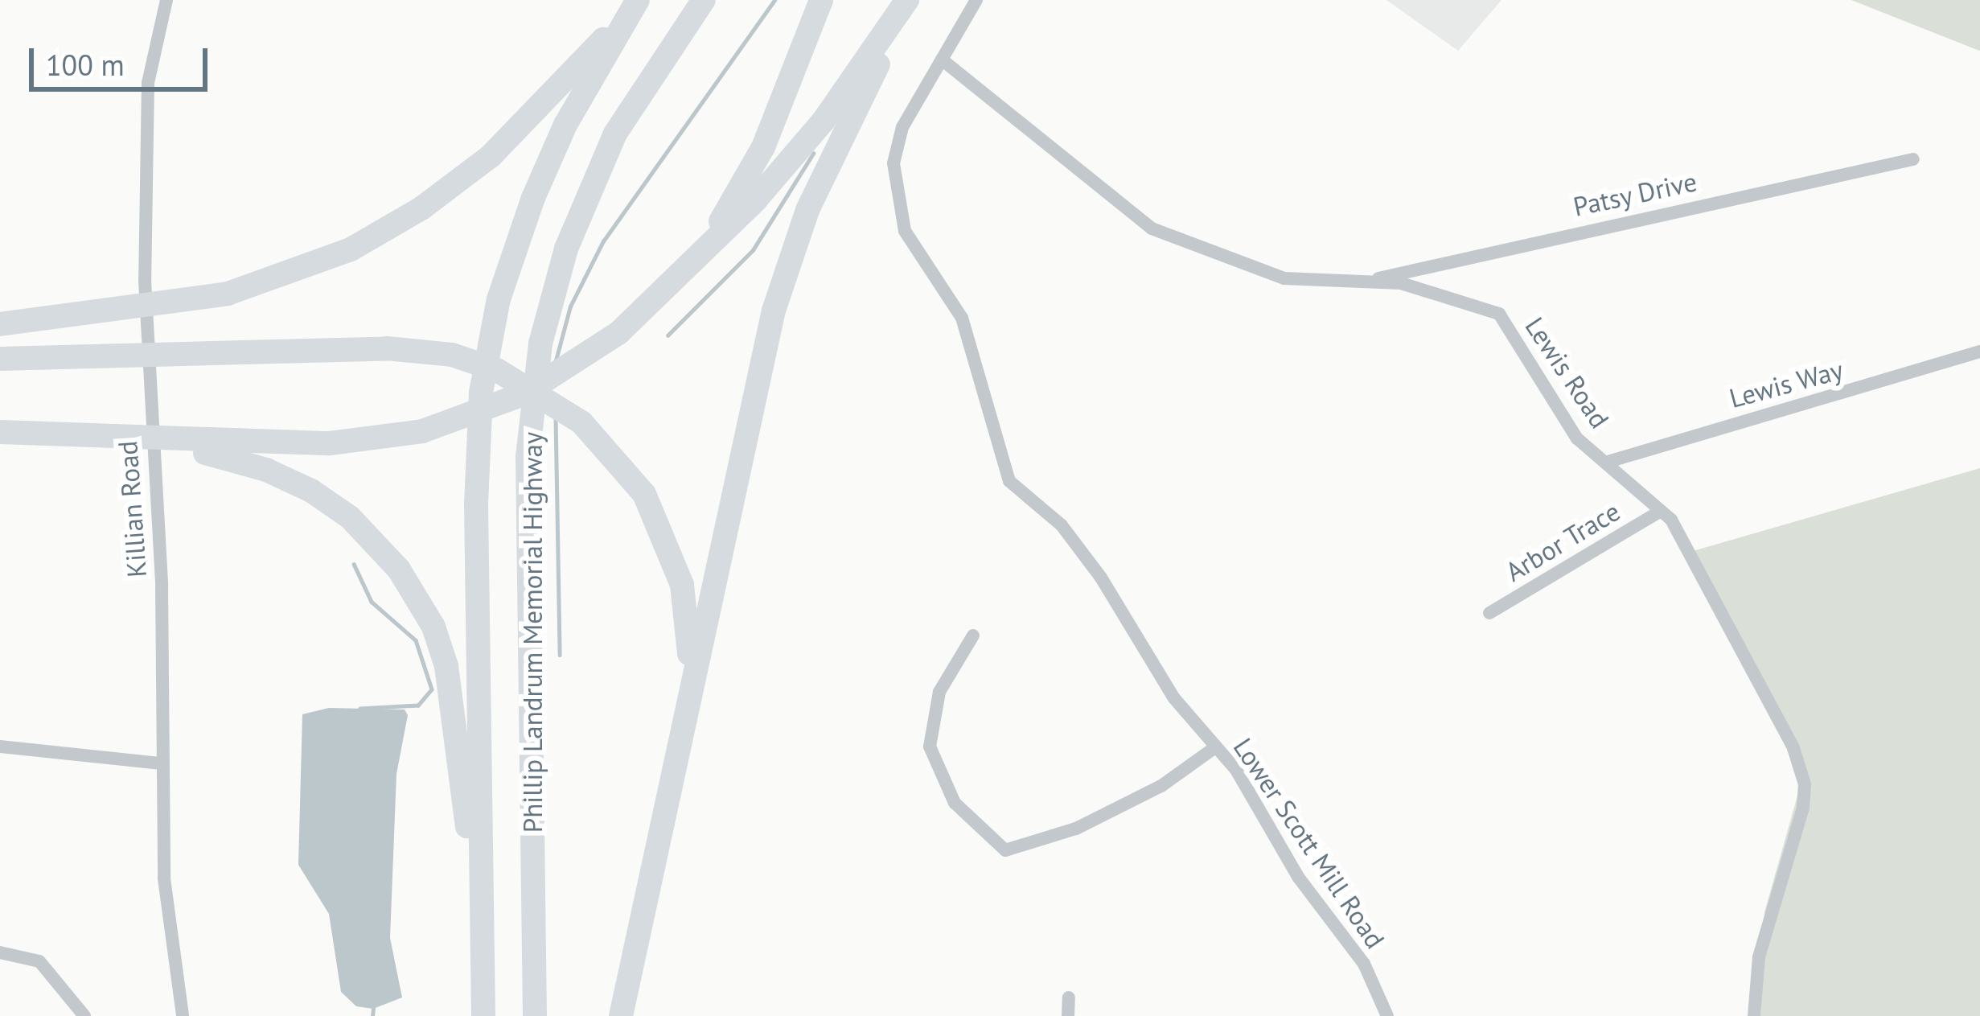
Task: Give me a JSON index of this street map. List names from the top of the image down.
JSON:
{
  "streets": {
    "highway": ["Phillip Landrum Memorial Highway"],
    "street": [
      "Patsy Drive",
      "Lewis Road",
      "Lewis Way",
      "Killian Road",
      "Arbor Trace",
      "Lower Scott Mill Road"
    ]
  },
  "crossings": [
    ["Patsy Drive", "Lewis Road"],
    ["Lewis Road", "Lewis Way"],
    ["Lewis Road", "Arbor Trace"],
    ["Lewis Road", "Lower Scott Mill Road"]
  ],
  "scale_bar": "100 m"
}
